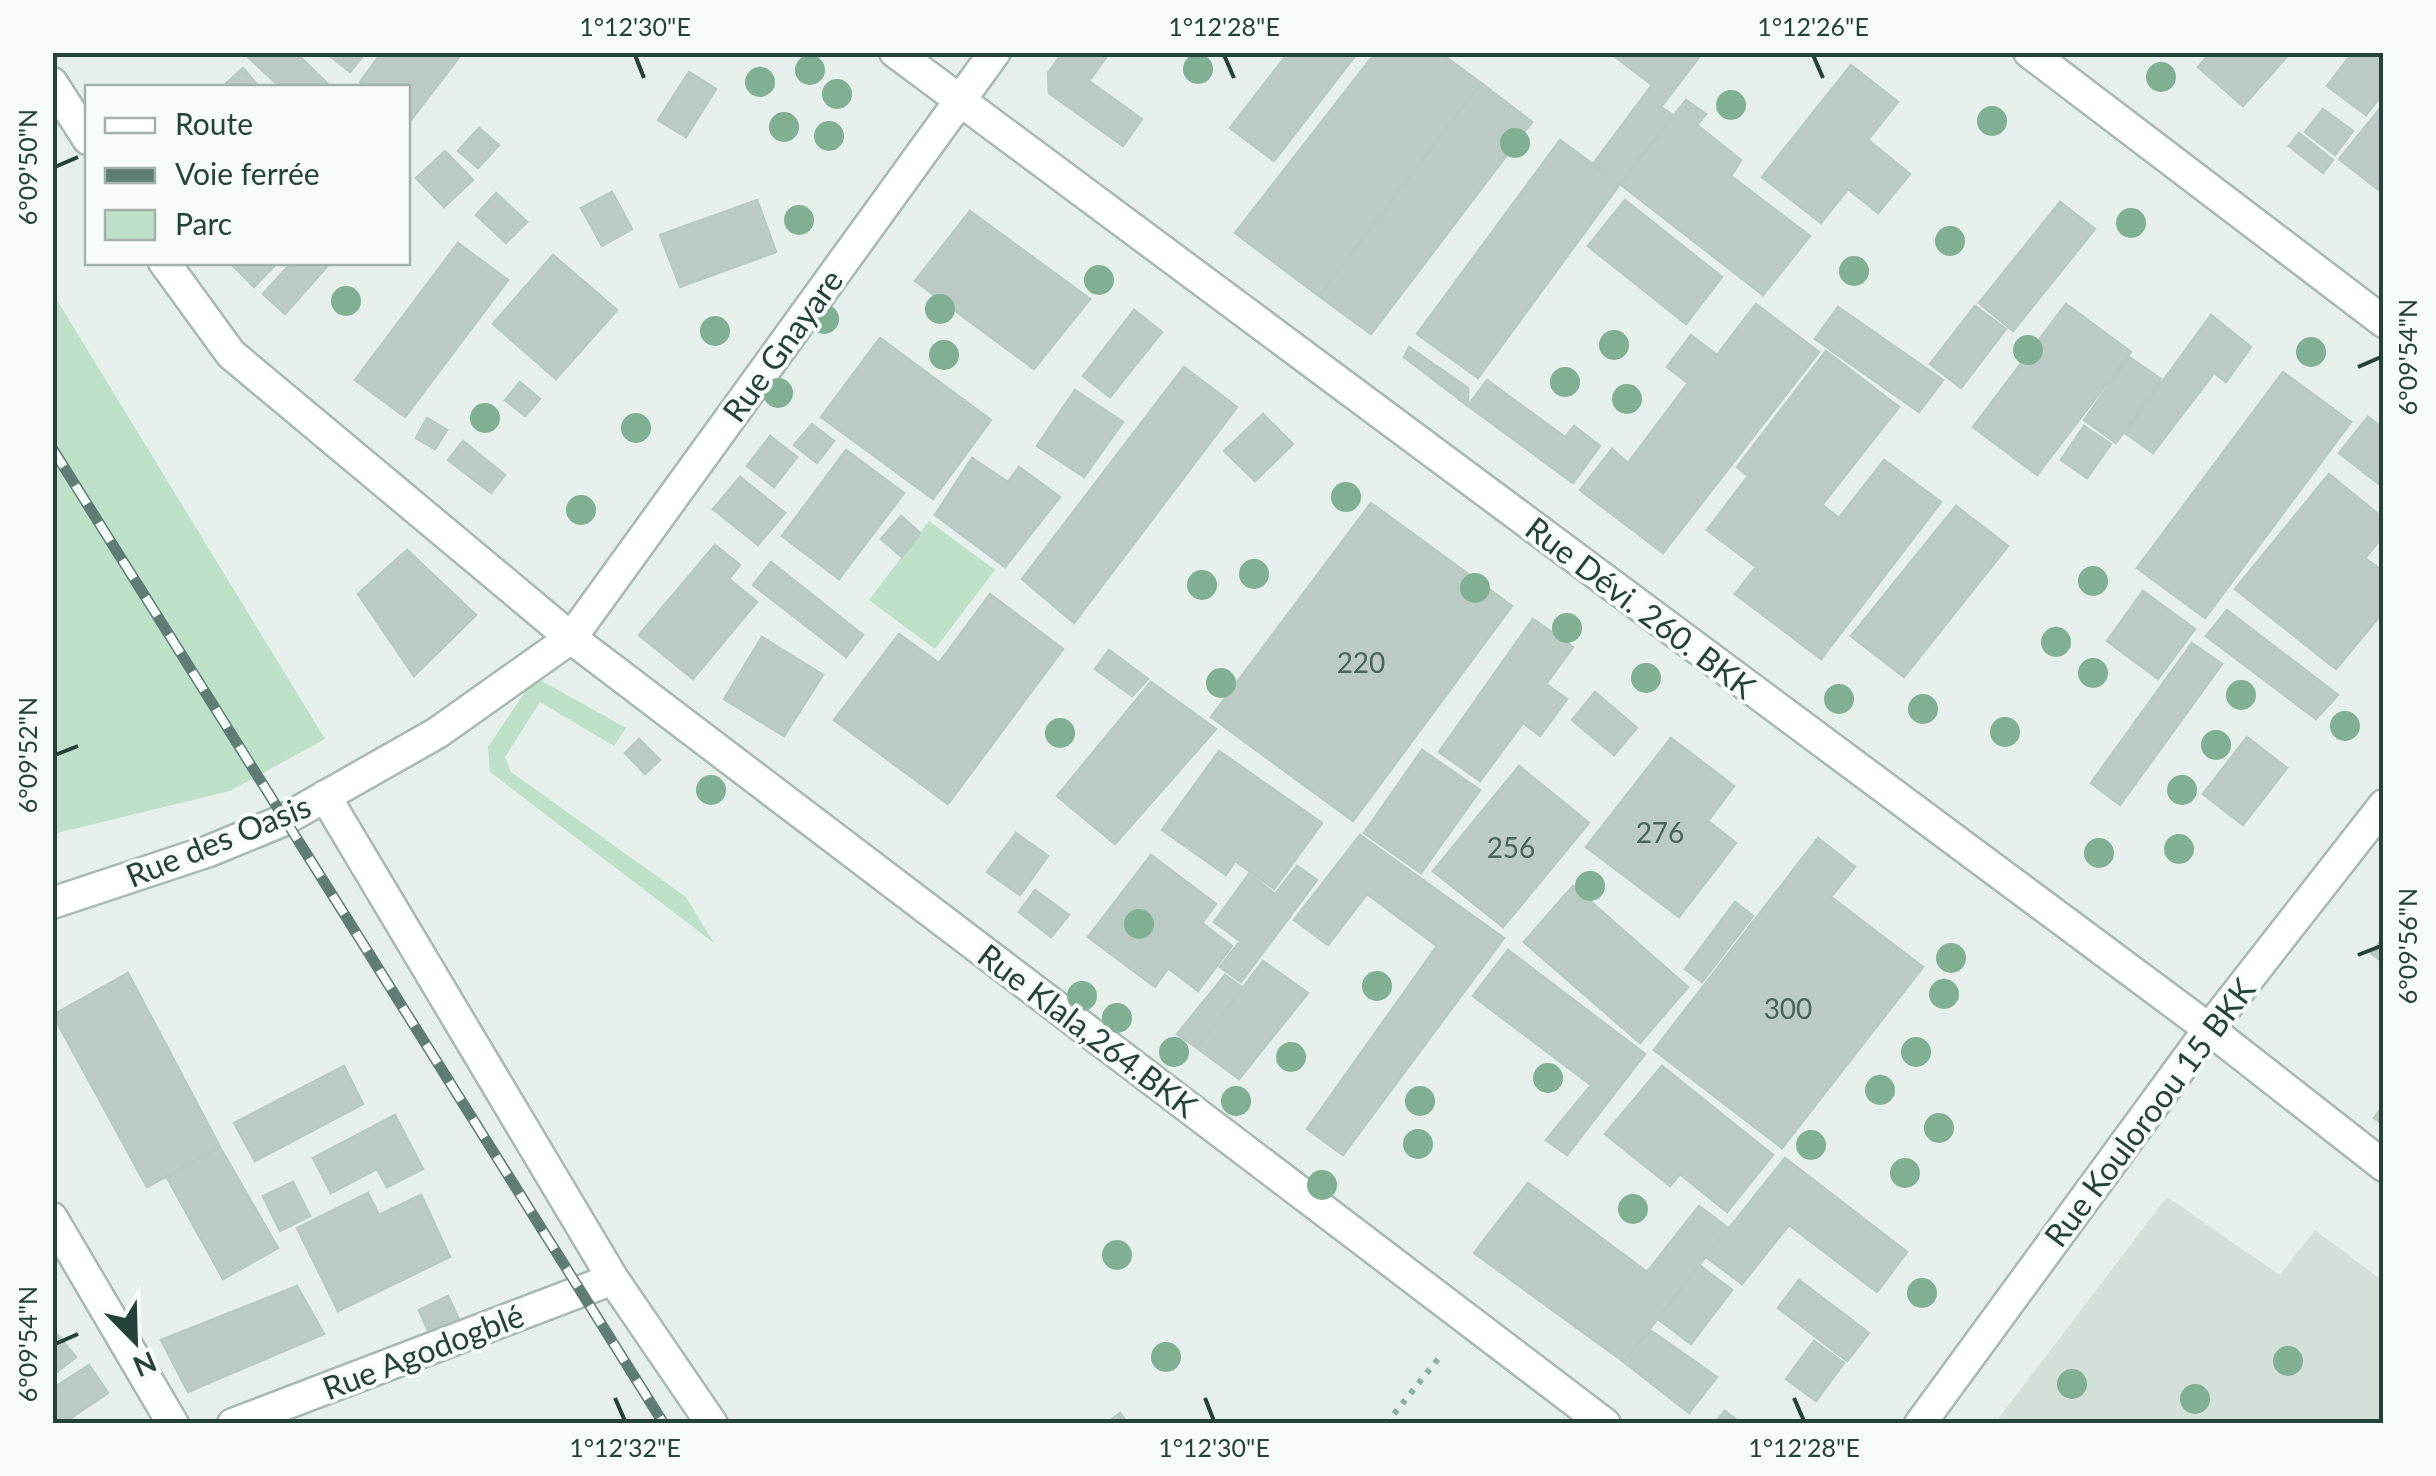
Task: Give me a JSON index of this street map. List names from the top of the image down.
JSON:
{
  "streets": {
    "street": [
      "Rue Gnayare",
      "Rue Dévi. 260. BKK",
      "Rue des Oasis",
      "Rue Klala,264.BKK",
      "Rue Kouloroou 15 BKK",
      "Rue Agodogblé"
    ]
  },
  "crossings": [
    ["Rue Gnayare", "Rue Dévi. 260. BKK"],
    ["Rue Gnayare", "Rue des Oasis"],
    ["Rue Gnayare", "Rue Klala,264.BKK"],
    ["Rue Dévi. 260. BKK", "Rue Kouloroou 15 BKK"]
  ],
  "house_numbers": [
    "220",
    "276",
    "256",
    "300"
  ],
  "legend": ["Route", "Voie ferrée", "Parc"],
  "north": "bottom right",
  "coordinates": [
    "1°12'30\"E",
    "1°12'28\"E",
    "1°12'26\"E",
    "6°09'50\"N",
    "6°09'54\"N",
    "6°09'52\"N",
    "6°09'56\"N",
    "1°12'32\"E"
  ]
}
